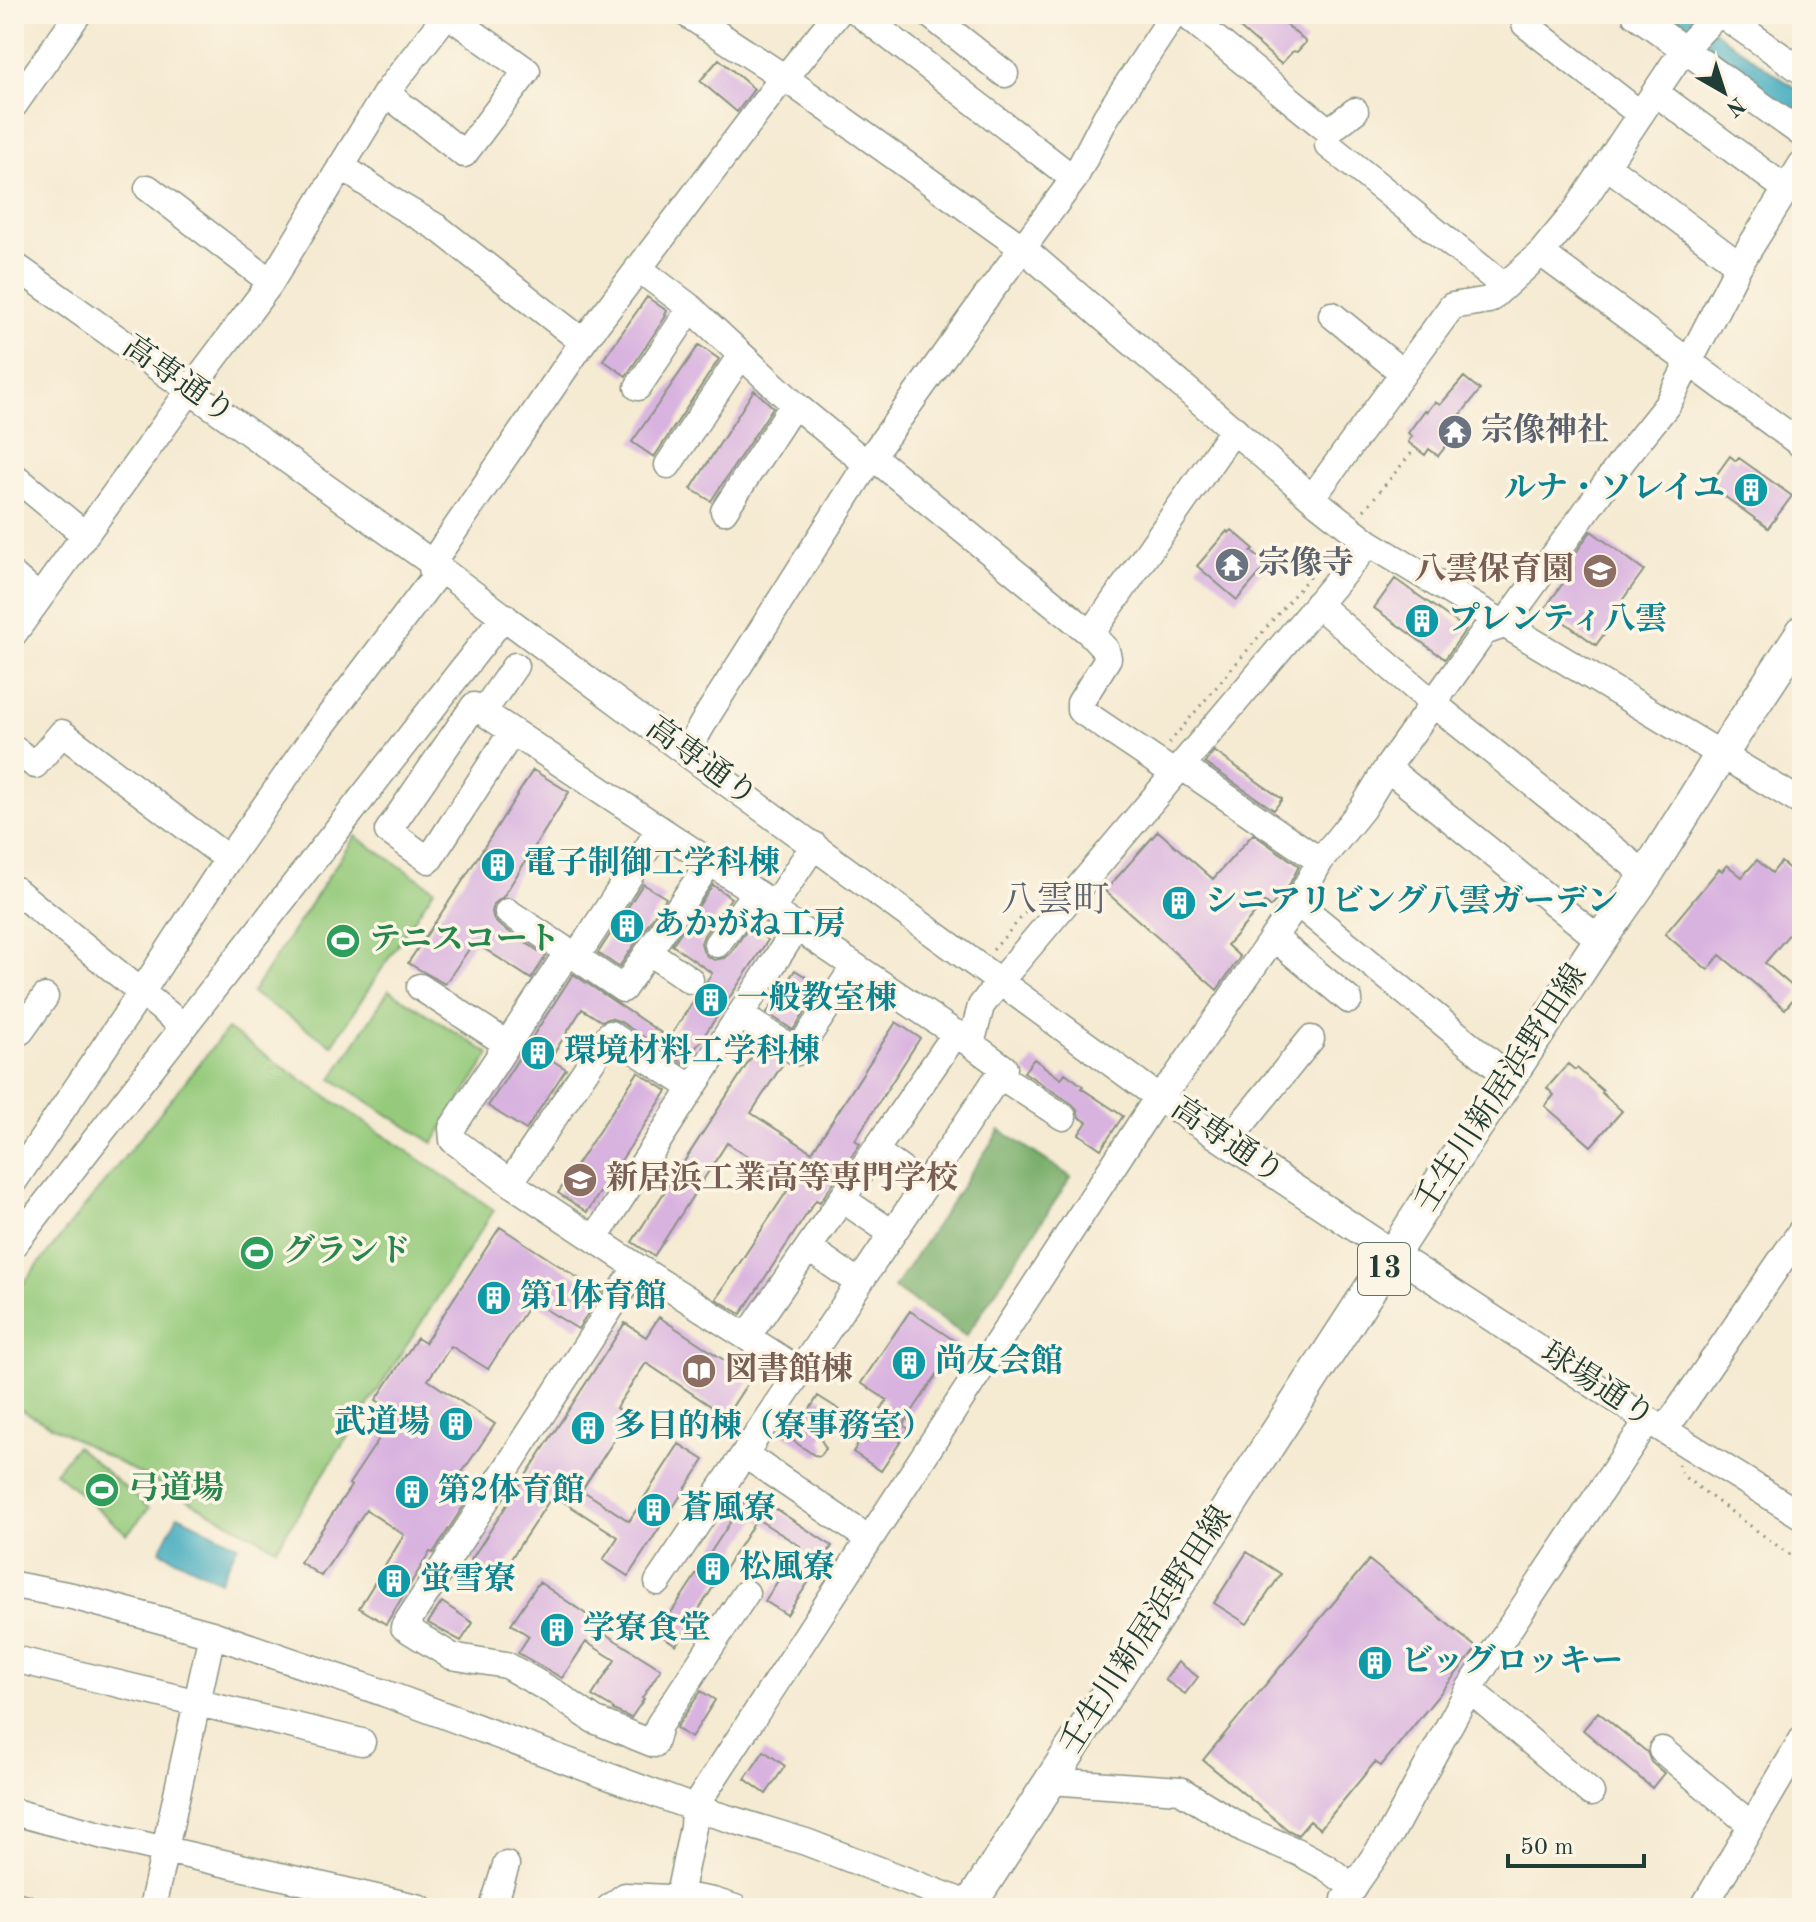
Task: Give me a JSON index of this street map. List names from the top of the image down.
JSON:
{
  "streets": {
    "main road": ["壬生川新居浜野田線", "13"],
    "street": ["高専通り", "球場通り"]
  },
  "crossings": [
    ["高専通り", "壬生川新居浜野田線"],
    ["高専通り", "球場通り"],
    ["壬生川新居浜野田線", "球場通り"]
  ],
  "districts": ["八雲町"],
  "places": {
    "temple": ["宗像神社", "宗像寺"],
    "building": [
      "ルナ・ソレイユ",
      "プレンティ八雲",
      "電子制御工学科棟",
      "シニアリビング八雲ガーデン",
      "あかがね工房",
      "一般教室棟",
      "環境材料工学科棟",
      "第1体育館",
      "尚友会館",
      "武道場",
      "多目的棟（寮事務室）",
      "第2体育館",
      "蒼風寮",
      "松風寮",
      "蛍雪寮",
      "学寮食堂",
      "ビッグロッキー"
    ],
    "school or university": ["八雲保育園", "新居浜工業高等専門学校"],
    "sports": ["テニスコート", "グランド", "弓道場"],
    "library": ["図書館棟"]
  },
  "scale_bar": "50 m",
  "north": "bottom right"
}
